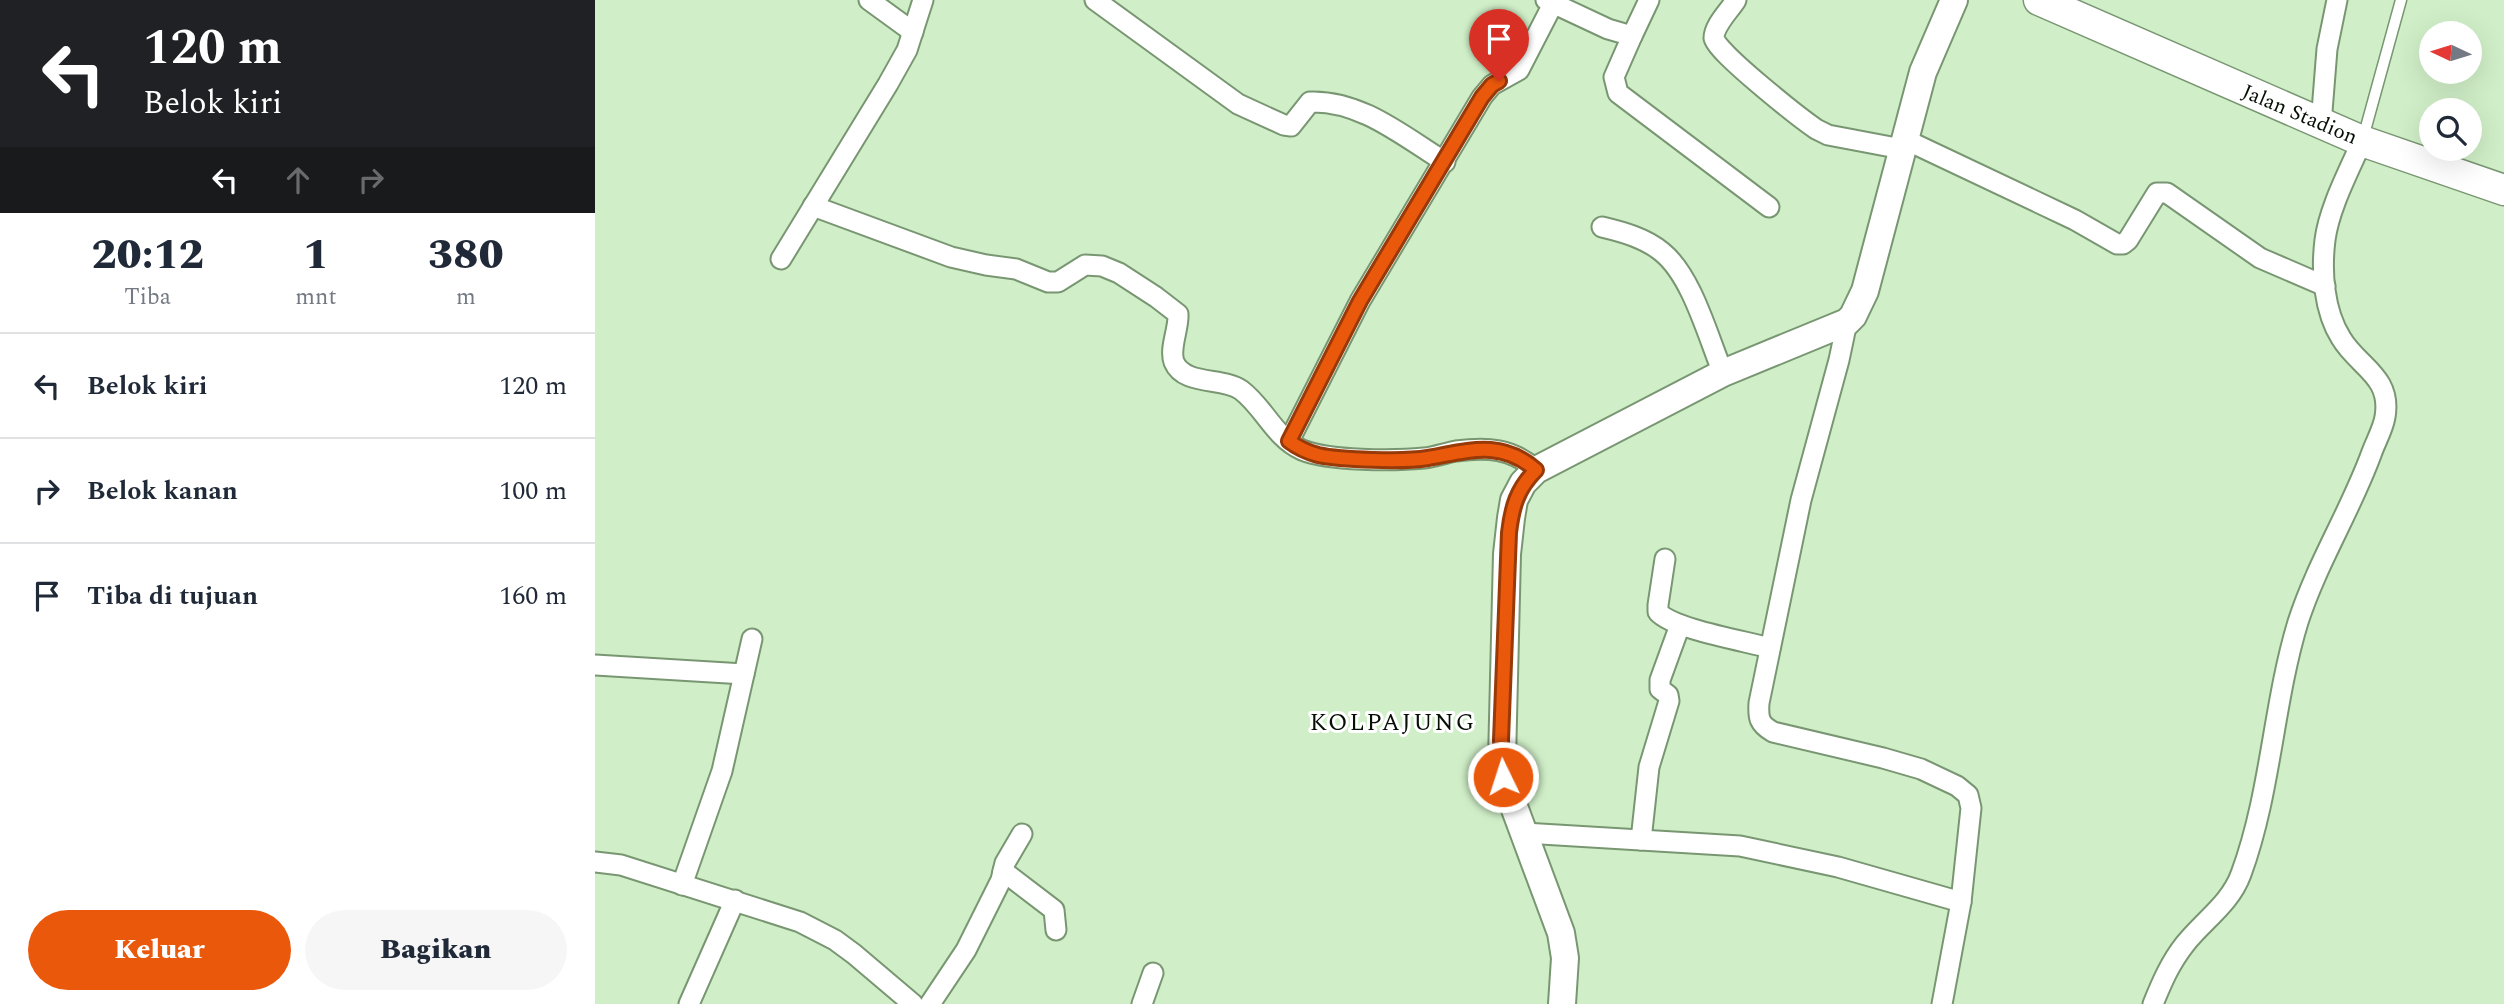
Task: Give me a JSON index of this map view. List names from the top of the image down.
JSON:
{
  "streets": {
    "main road": ["Jalan Stadion"]
  },
  "districts": ["KOLPAJUNG"],
  "north": "left",
  "page": {
    "turn": ["120 m", "Belok kiri"],
    "eta": [
      "20:12",
      "Tiba",
      "1",
      "mnt",
      "380",
      "m"
    ],
    "list": [
      {
        "name": "Belok kiri",
        "value": "120 m"
      },
      {
        "name": "Belok kanan",
        "value": "100 m"
      },
      {
        "name": "Tiba di tujuan",
        "value": "160 m"
      }
    ],
    "buttons": ["Keluar", "Bagikan"]
  }
}
